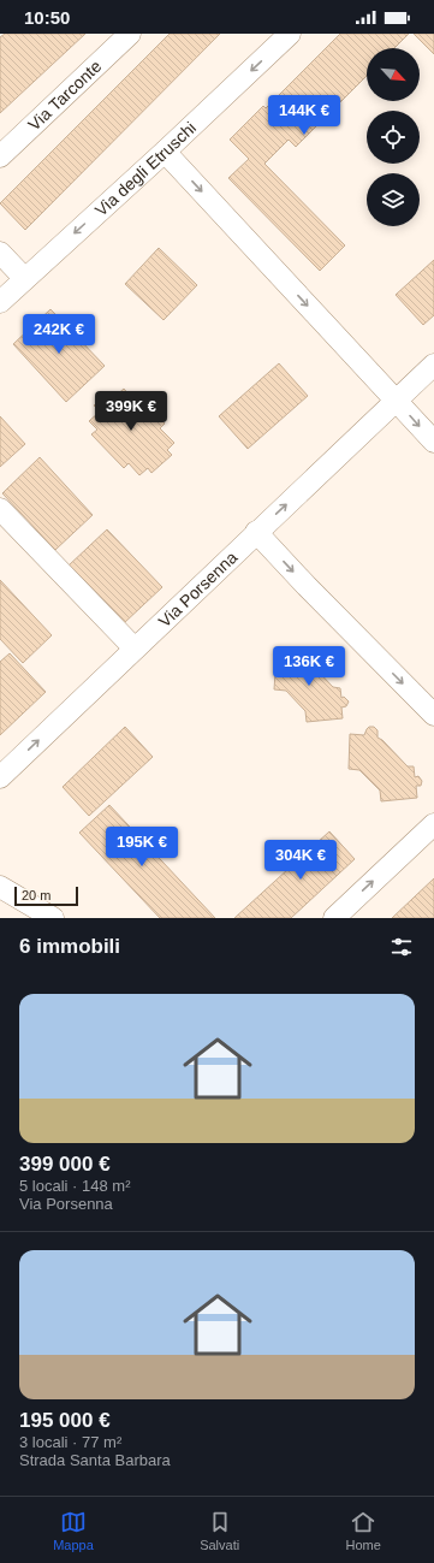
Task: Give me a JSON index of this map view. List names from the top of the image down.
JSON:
{
  "streets": {
    "street": ["Via Tarconte", "Via degli Etruschi", "Via Porsenna"]
  },
  "one_way": ["Via degli Etruschi", "Via Porsenna"],
  "scale_bar": "20 m",
  "north": "bottom right",
  "page": {
    "status": "10:50",
    "price": [
      "144K €",
      "242K €",
      "399K €",
      "136K €",
      "195K €",
      "304K €"
    ],
    "scale": "20 m",
    "heading": "6 immobili",
    "list": [
      {
        "name": "399 000 €",
        "note": "5 locali · 148 m² · Via Porsenna"
      },
      {
        "name": "195 000 €",
        "note": "3 locali · 77 m² · Strada Santa Barbara"
      }
    ],
    "tabs": ["Mappa", "Salvati", "Home"]
  }
}
